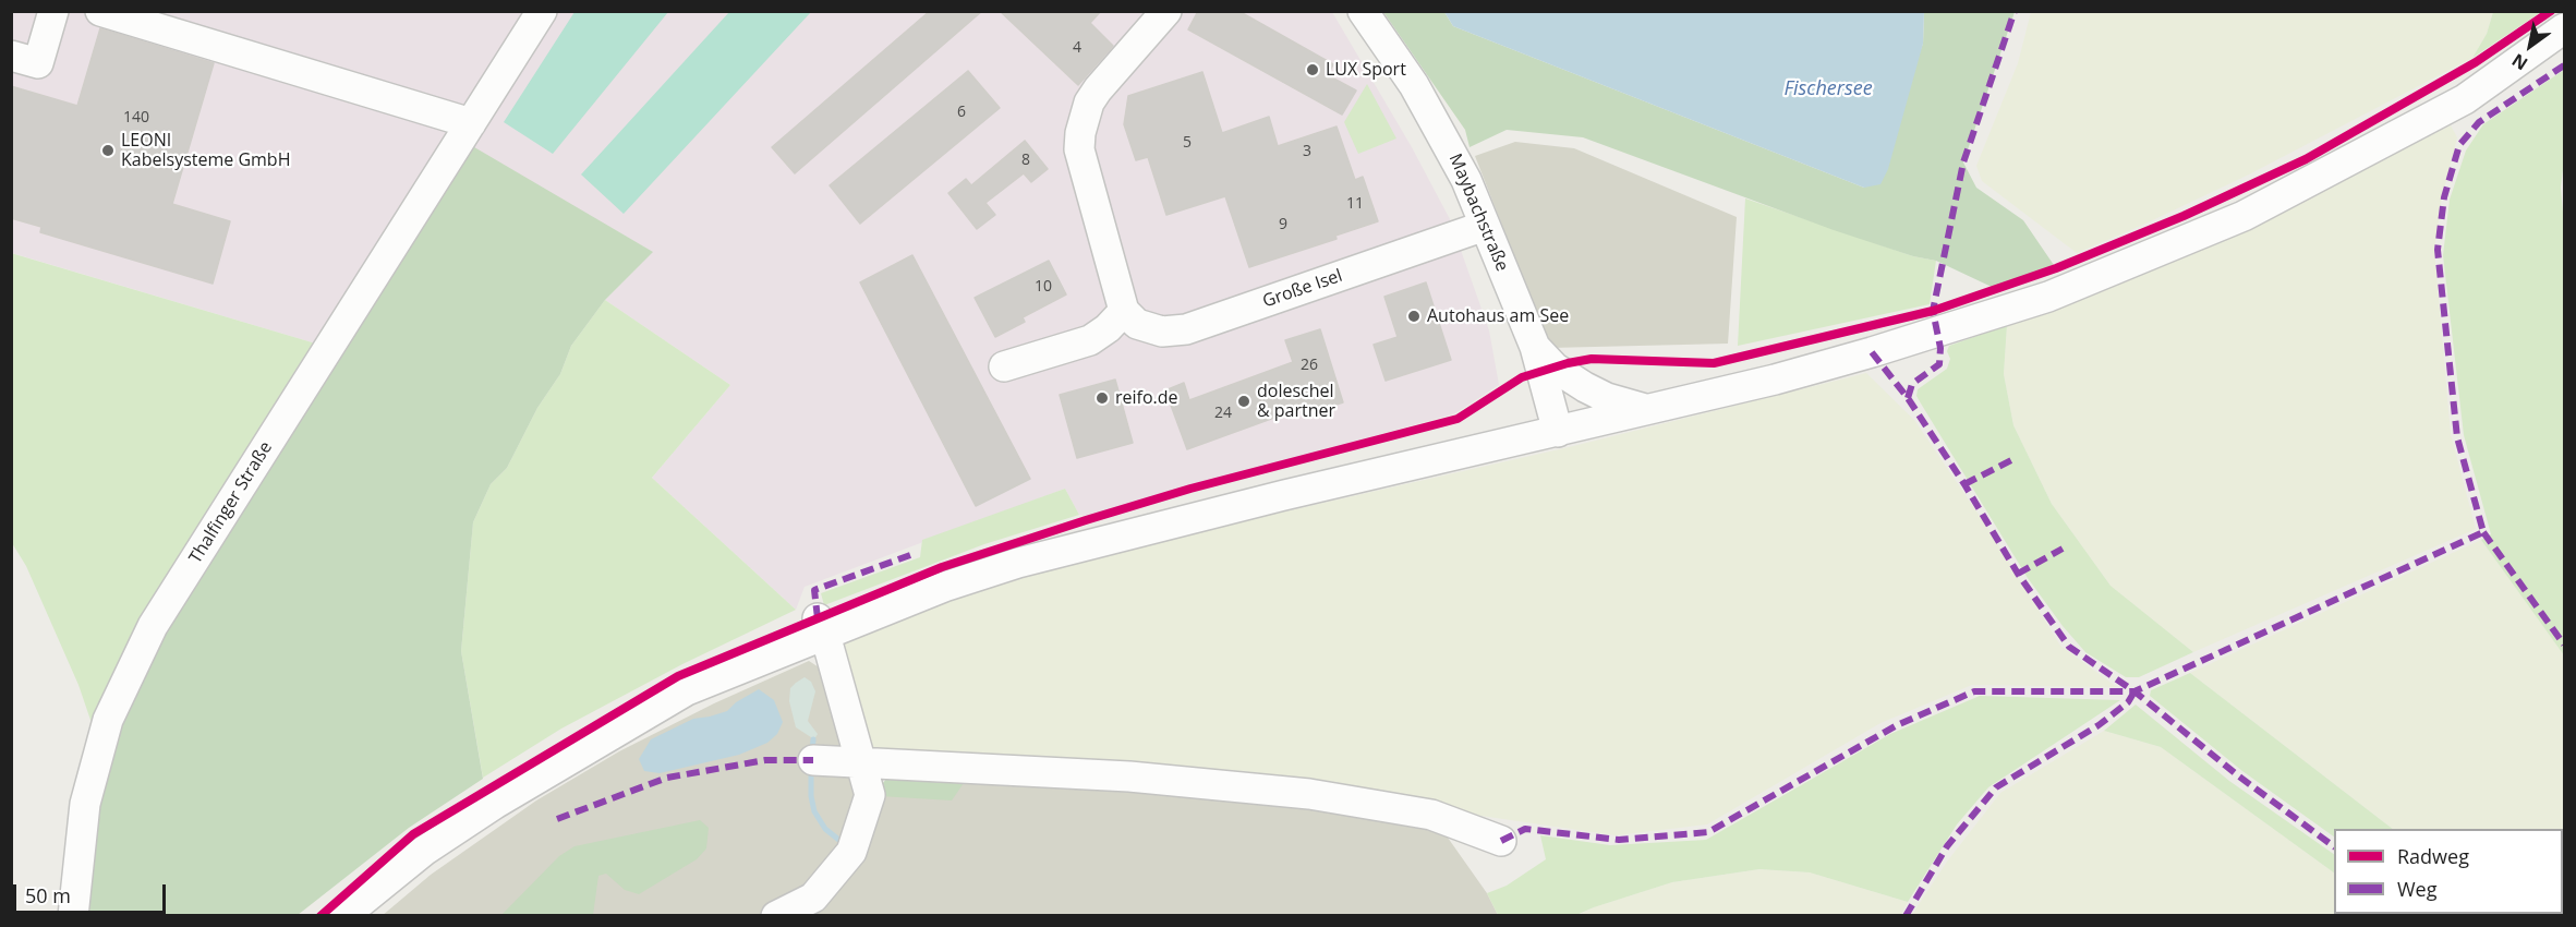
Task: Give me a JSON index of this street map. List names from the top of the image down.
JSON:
{
  "streets": {
    "street": ["Maybachstraße", "Große Isel", "Thalfinger Straße"]
  },
  "crossings": [
    ["Maybachstraße", "Große Isel"]
  ],
  "water": ["Fischersee"],
  "places": [
    "LUX Sport",
    "LEONI Kabelsysteme GmbH",
    "Autohaus am See",
    "reifo.de",
    "doleschel & partner"
  ],
  "house_numbers": [
    "4",
    "6",
    "140",
    "5",
    "3",
    "8",
    "11",
    "9",
    "10",
    "26",
    "24"
  ],
  "legend": ["Radweg", "Weg"],
  "scale_bar": "50 m",
  "north": "bottom left"
}
